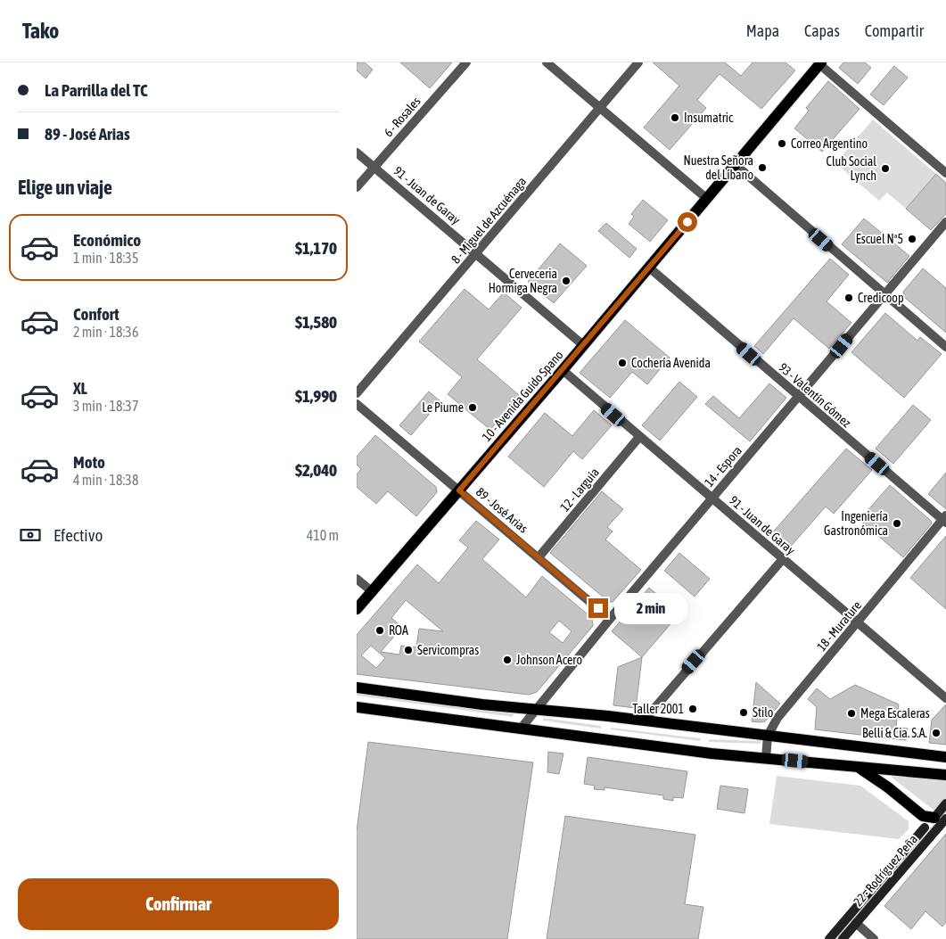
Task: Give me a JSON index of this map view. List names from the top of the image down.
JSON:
{
  "streets": {
    "main road": ["10 - Avenida Guido Spano", "22 - Rodríguez Peña"],
    "street": [
      "6 - Rosales",
      "91 - Juan de Garay",
      "8 - Miguel de Azcuénaga",
      "93 - Valentín Gómez",
      "14 - Espora",
      "12 - Larguía",
      "89 - José Arias",
      "18 - Murature"
    ]
  },
  "crossings": [
    ["6 - Rosales", "91 - Juan de Garay"],
    ["91 - Juan de Garay", "8 - Miguel de Azcuénaga"],
    ["91 - Juan de Garay", "10 - Avenida Guido Spano"],
    ["91 - Juan de Garay", "14 - Espora"],
    ["91 - Juan de Garay", "12 - Larguía"],
    ["91 - Juan de Garay", "18 - Murature"],
    ["93 - Valentín Gómez", "10 - Avenida Guido Spano"],
    ["93 - Valentín Gómez", "14 - Espora"],
    ["93 - Valentín Gómez", "18 - Murature"],
    ["10 - Avenida Guido Spano", "89 - José Arias"],
    ["14 - Espora", "89 - José Arias"],
    ["12 - Larguía", "89 - José Arias"]
  ],
  "places": [
    "Insumatric",
    "Correo Argentino",
    "Nuestra Señora del Líbano",
    "Club Social Lynch",
    "Escuel Nª5",
    "Cerveceria Hormiga Negra",
    "Credicoop",
    "Cochería Avenida",
    "Le Piume",
    "Ingeniería Gastronómica",
    "ROA",
    "Servicompras",
    "Johnson Acero",
    "Taller 2001",
    "Stilo",
    "Mega Escaleras",
    "Belli & Cia. S.A."
  ],
  "page": {
    "header": "Tako",
    "nav": ["Mapa", "Capas", "Compartir"],
    "banner": ["La Parrilla del TC", "89 - José Arias"],
    "heading": "Elige un viaje",
    "list": [
      {
        "name": "Económico",
        "note": "1 min · 18:35",
        "value": "$1,170"
      },
      {
        "name": "Confort",
        "note": "2 min · 18:36",
        "value": "$1,580"
      },
      {
        "name": "XL",
        "note": "3 min · 18:37",
        "value": "$1,990"
      },
      {
        "name": "Moto",
        "note": "4 min · 18:38",
        "value": "$2,040"
      }
    ],
    "pay": ["Efectivo", "410 m"],
    "bubble": "2 min",
    "buttons": "Confirmar"
  }
}
